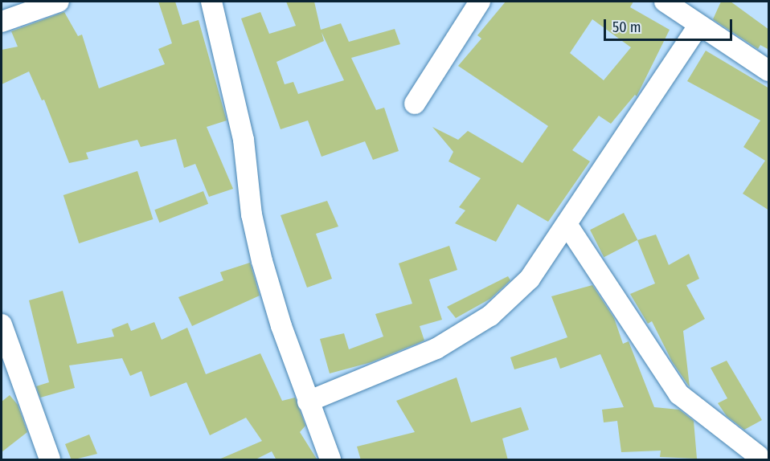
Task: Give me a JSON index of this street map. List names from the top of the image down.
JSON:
{
  "scale_bar": "50 m"
}
